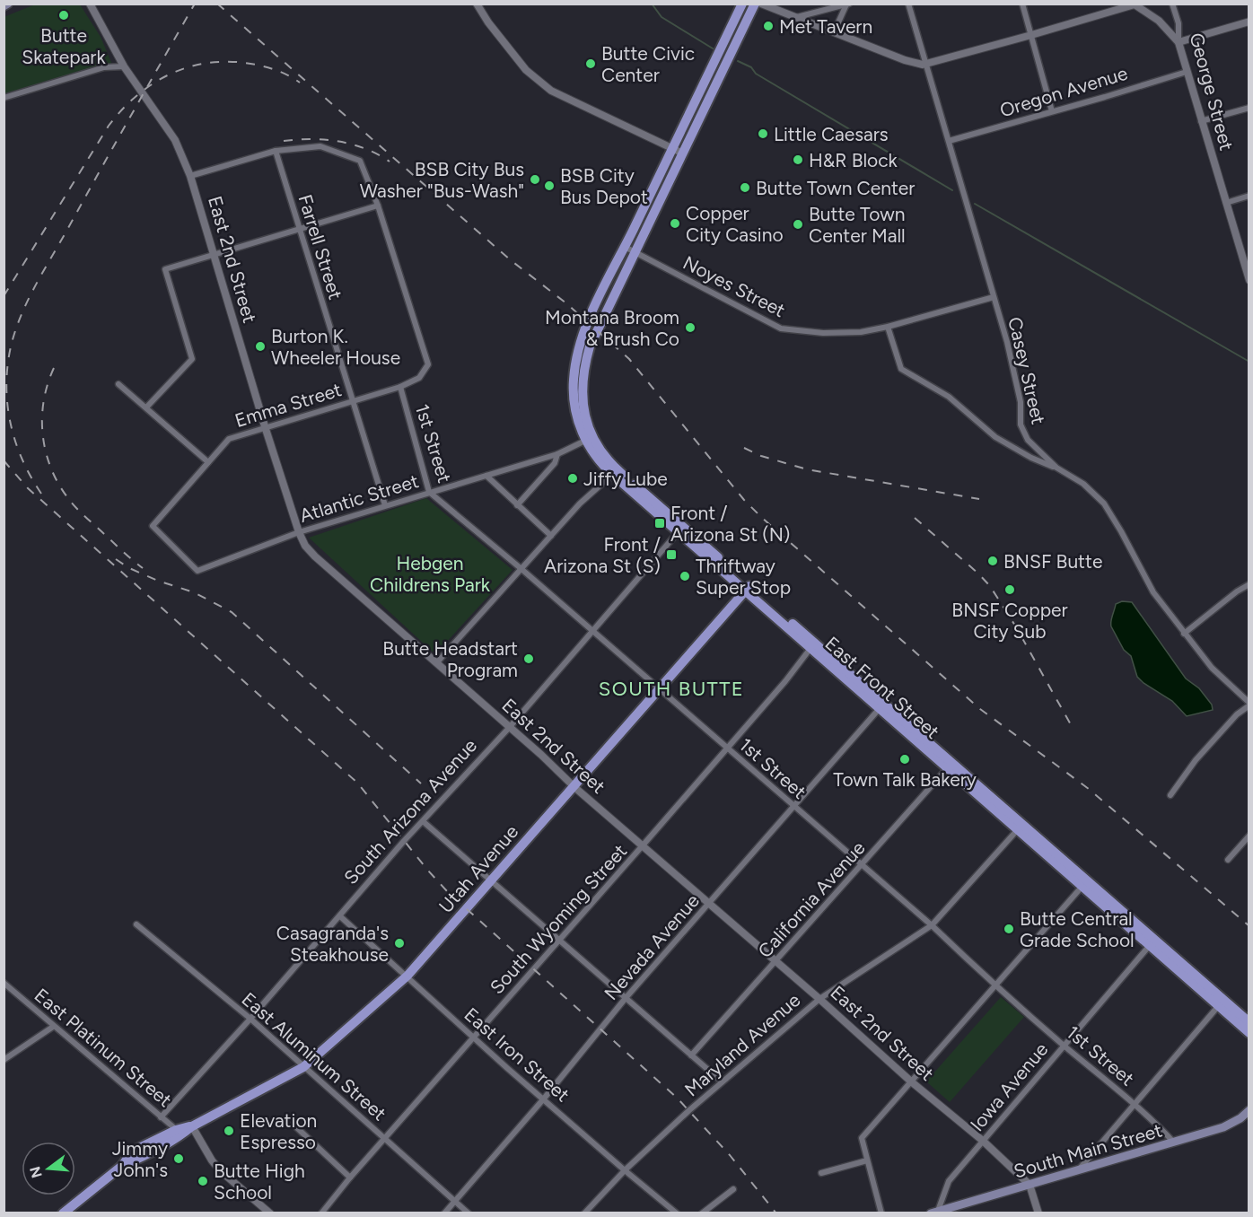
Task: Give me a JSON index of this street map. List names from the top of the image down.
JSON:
{
  "streets": {
    "main road": ["East Front Street", "Utah Avenue", "South Main Street"],
    "street": [
      "Oregon Avenue",
      "George Street",
      "Farrell Street",
      "East 2nd Street",
      "Noyes Street",
      "Casey Street",
      "Emma Street",
      "1st Street",
      "Atlantic Street",
      "South Arizona Avenue",
      "California Avenue",
      "South Wyoming Street",
      "Nevada Avenue",
      "Maryland Avenue",
      "East Platinum Street",
      "East Iron Street",
      "East Aluminum Street",
      "Iowa Avenue"
    ]
  },
  "crossings": [
    ["Oregon Avenue", "George Street"],
    ["Oregon Avenue", "Casey Street"],
    ["Farrell Street", "Emma Street"],
    ["Farrell Street", "Atlantic Street"],
    ["East 2nd Street", "Emma Street"],
    ["East 2nd Street", "Atlantic Street"],
    ["East 2nd Street", "South Arizona Avenue"],
    ["East 2nd Street", "Utah Avenue"],
    ["East 2nd Street", "California Avenue"],
    ["East 2nd Street", "South Wyoming Street"],
    ["East 2nd Street", "Nevada Avenue"],
    ["East 2nd Street", "Maryland Avenue"],
    ["East 2nd Street", "Iowa Avenue"],
    ["East 2nd Street", "South Main Street"],
    ["Noyes Street", "Casey Street"],
    ["Noyes Street", "East Front Street"],
    ["Emma Street", "1st Street"],
    ["Emma Street", "Atlantic Street"],
    ["1st Street", "Atlantic Street"],
    ["1st Street", "South Arizona Avenue"],
    ["1st Street", "Utah Avenue"],
    ["1st Street", "California Avenue"],
    ["1st Street", "South Wyoming Street"],
    ["1st Street", "Nevada Avenue"],
    ["1st Street", "Maryland Avenue"],
    ["1st Street", "Iowa Avenue"],
    ["1st Street", "South Main Street"],
    ["Atlantic Street", "East Front Street"],
    ["East Front Street", "South Arizona Avenue"],
    ["East Front Street", "Utah Avenue"],
    ["East Front Street", "California Avenue"],
    ["East Front Street", "South Wyoming Street"],
    ["East Front Street", "Nevada Avenue"],
    ["East Front Street", "Maryland Avenue"],
    ["East Front Street", "Iowa Avenue"],
    ["South Arizona Avenue", "East Platinum Street"],
    ["South Arizona Avenue", "East Iron Street"],
    ["South Arizona Avenue", "East Aluminum Street"],
    ["Utah Avenue", "East Platinum Street"],
    ["Utah Avenue", "East Iron Street"],
    ["Utah Avenue", "East Aluminum Street"],
    ["South Wyoming Street", "East Iron Street"],
    ["South Wyoming Street", "East Aluminum Street"],
    ["Nevada Avenue", "East Iron Street"],
    ["Nevada Avenue", "East Aluminum Street"],
    ["Maryland Avenue", "East Iron Street"],
    ["Iowa Avenue", "South Main Street"]
  ],
  "districts": ["SOUTH BUTTE"],
  "parks": ["Hebgen Childrens Park"],
  "places": {
    "other": [
      "Butte Skatepark",
      "Met Tavern",
      "Butte Civic Center",
      "Little Caesars",
      "H&R Block",
      "BSB City Bus Washer \"Bus-Wash\"",
      "BSB City Bus Depot",
      "Butte Town Center",
      "Copper City Casino",
      "Butte Town Center Mall",
      "Montana Broom & Brush Co",
      "Burton K. Wheeler House",
      "Jiffy Lube",
      "BNSF Butte",
      "Thriftway Super Stop",
      "BNSF Copper City Sub",
      "Butte Headstart Program",
      "Town Talk Bakery",
      "Butte Central Grade School",
      "Casagranda's Steakhouse",
      "Elevation Espresso",
      "Jimmy John's",
      "Butte High School"
    ],
    "transit": ["Front / Arizona St (N)", "Front / Arizona St (S)"]
  },
  "north": "left"
}
